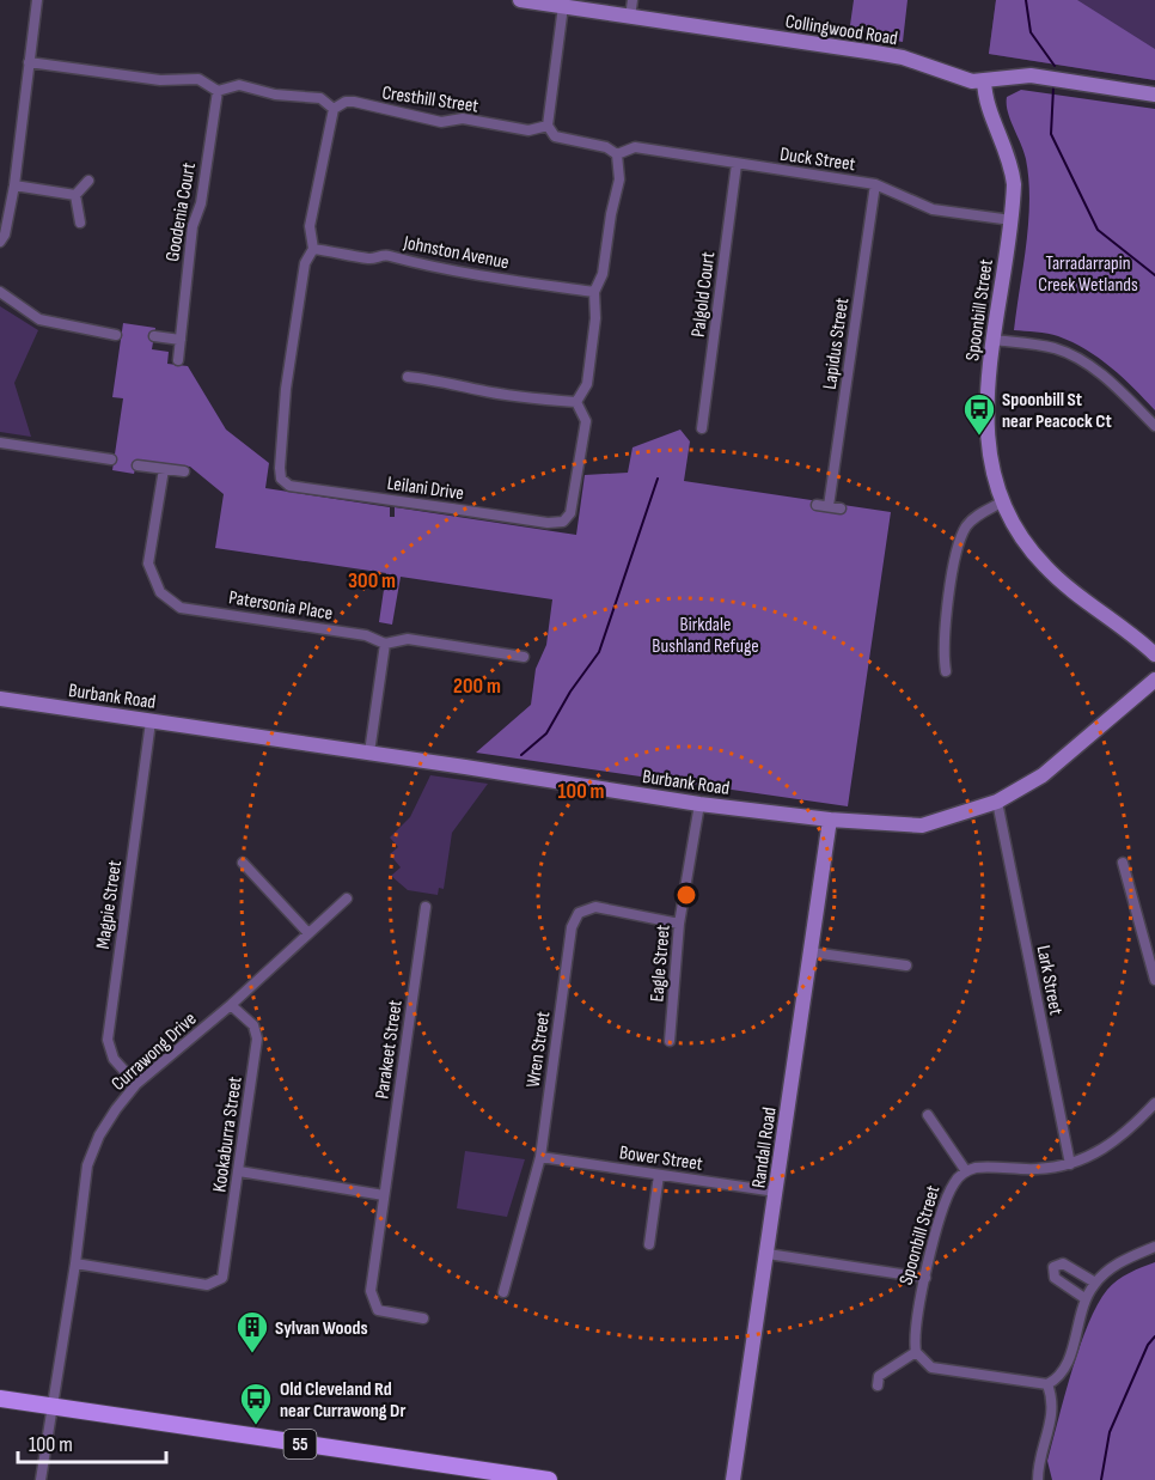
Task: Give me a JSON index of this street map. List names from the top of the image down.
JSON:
{
  "streets": {
    "main road": ["55"],
    "street": [
      "Collingwood Road",
      "Cresthill Street",
      "Duck Street",
      "Goodenia Court",
      "Johnston Avenue",
      "Palgold Court",
      "Spoonbill Street",
      "Lapidus Street",
      "Leilani Drive",
      "Patersonia Place",
      "Burbank Road",
      "Magpie Street",
      "Eagle Street",
      "Lark Street",
      "Parakeet Street",
      "Wren Street",
      "Currawong Drive",
      "Kookaburra Street",
      "Randall Road",
      "Bower Street"
    ]
  },
  "crossings": [
    ["Collingwood Road", "Spoonbill Street"],
    ["Cresthill Street", "Goodenia Court"],
    ["Cresthill Street", "Leilani Drive"],
    ["Duck Street", "Palgold Court"],
    ["Duck Street", "Spoonbill Street"],
    ["Duck Street", "Lapidus Street"],
    ["Johnston Avenue", "Leilani Drive"],
    ["Spoonbill Street", "Lark Street"],
    ["Burbank Road", "Magpie Street"],
    ["Burbank Road", "Eagle Street"],
    ["Burbank Road", "Lark Street"],
    ["Burbank Road", "Randall Road"],
    ["Magpie Street", "Currawong Drive"],
    ["Eagle Street", "Wren Street"],
    ["Wren Street", "Bower Street"],
    ["Currawong Drive", "Kookaburra Street"],
    ["Currawong Drive", "55"],
    ["Randall Road", "Bower Street"]
  ],
  "parks": ["Tarradarrapin Creek Wetlands", "Birkdale Bushland Refuge"],
  "places": {
    "bus stop": ["Spoonbill St near Peacock Ct", "Old Cleveland Rd near Currawong Dr"],
    "building": ["Sylvan Woods"]
  },
  "scale_bar": "100 m",
  "rings": ["300 m", "200 m", "100 m"]
}
